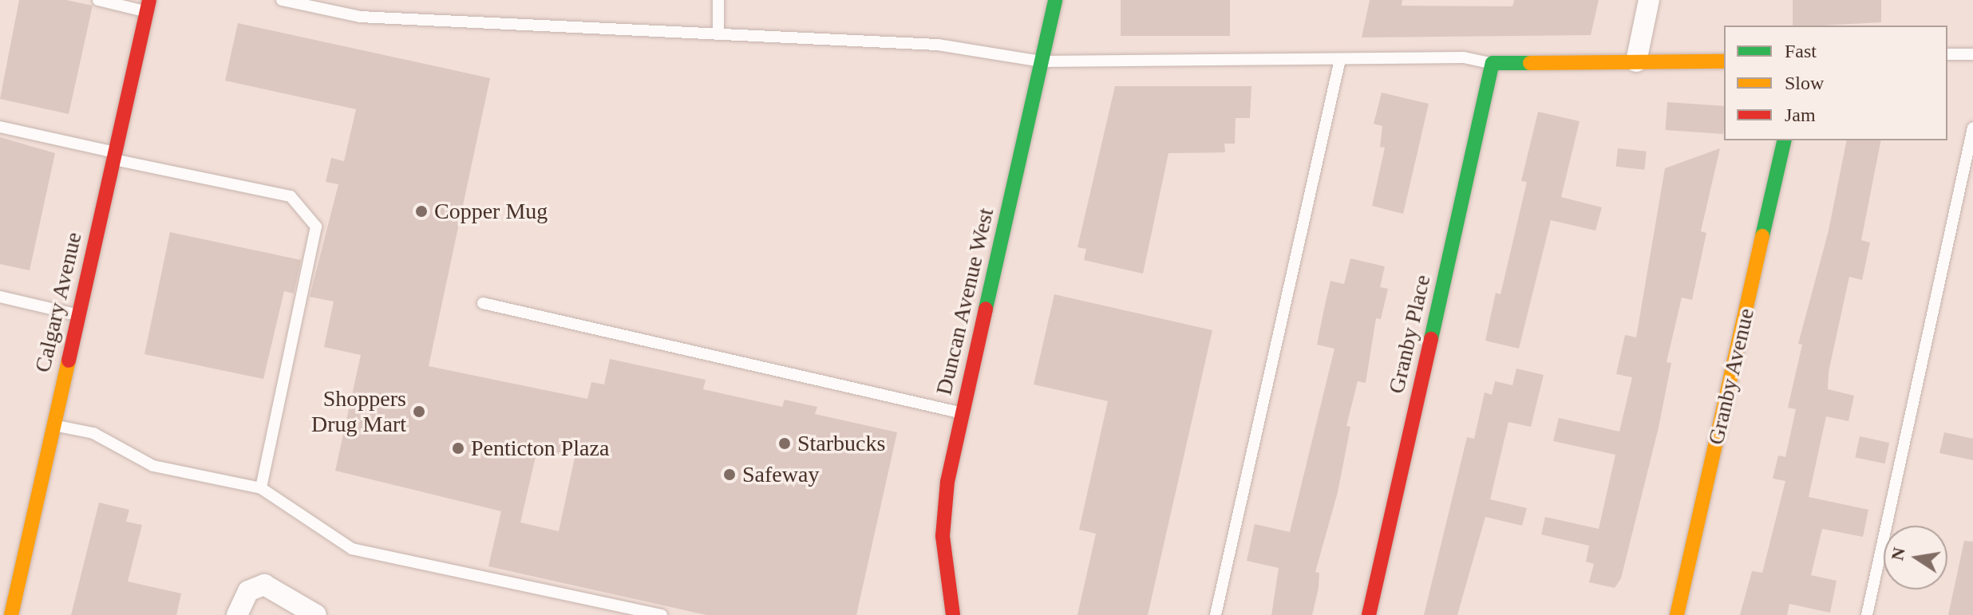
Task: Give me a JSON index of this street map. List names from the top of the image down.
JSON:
{
  "streets": {
    "street": [
      "Duncan Avenue West",
      "Calgary Avenue",
      "Granby Place",
      "Granby Avenue"
    ]
  },
  "places": [
    "Copper Mug",
    "Shoppers Drug Mart",
    "Starbucks",
    "Penticton Plaza",
    "Safeway"
  ],
  "legend": ["Fast", "Slow", "Jam"],
  "north": "left"
}
